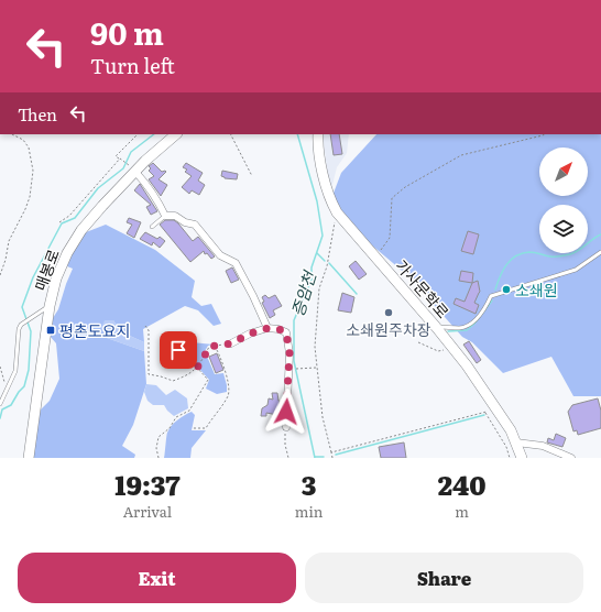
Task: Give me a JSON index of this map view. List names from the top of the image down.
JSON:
{
  "streets": {
    "main road": ["매봉로", "가사문학로"]
  },
  "water": ["증암천"],
  "places": {
    "other": ["소쇄원", "소쇄원주차장"],
    "transit": ["평촌도요지"]
  },
  "north": "top right",
  "page": {
    "turn": ["90 m", "Turn left"],
    "then": "Then",
    "eta": [
      "19:37",
      "Arrival",
      "3",
      "min",
      "240",
      "m"
    ],
    "buttons": ["Exit", "Share"]
  }
}
